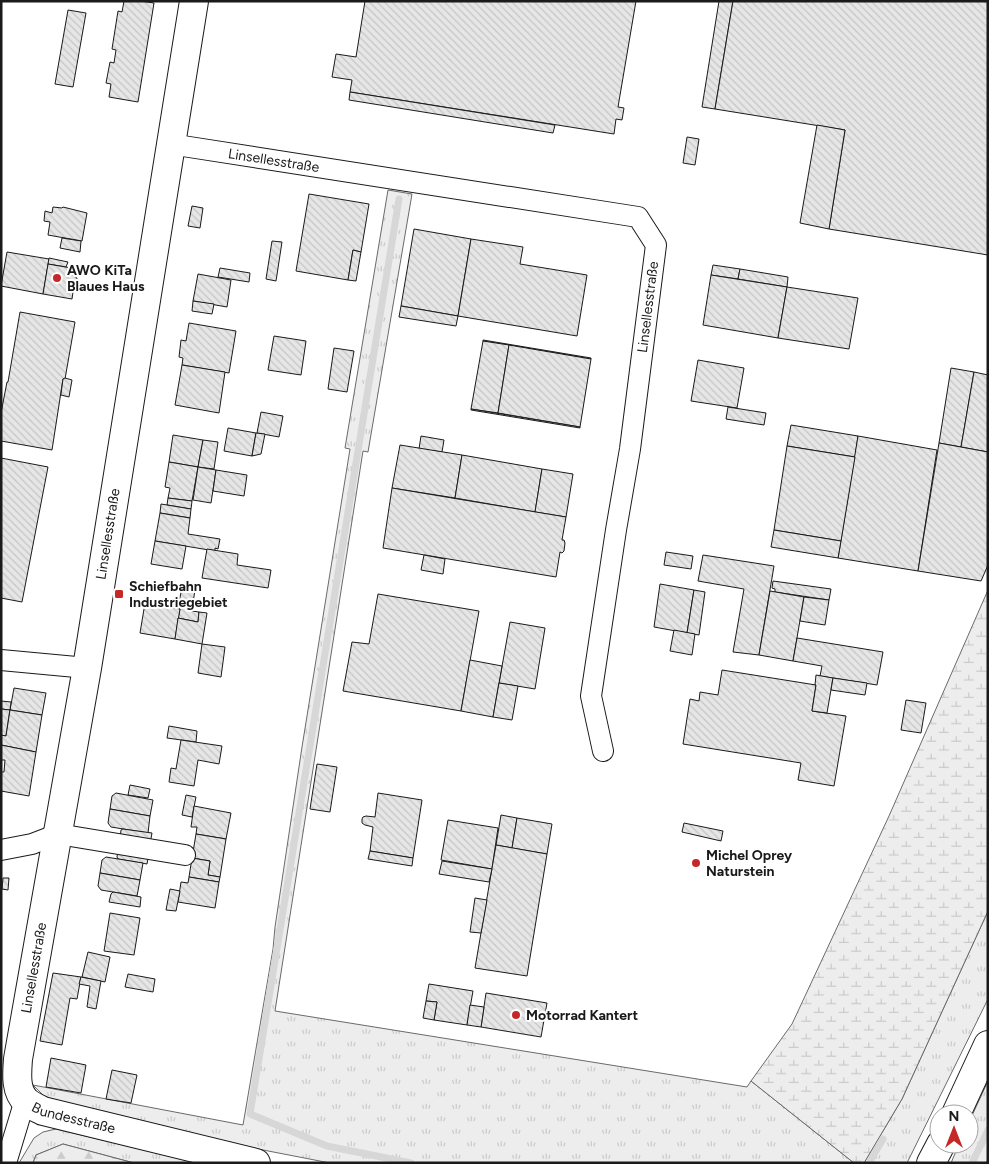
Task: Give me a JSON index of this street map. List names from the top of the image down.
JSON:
{
  "streets": {
    "street": ["Linsellesstraße", "Bundesstraße"]
  },
  "crossings": [
    ["Linsellesstraße", "Bundesstraße"]
  ],
  "places": {
    "other": ["AWO KiTa Blaues Haus", "Michel Oprey Naturstein", "Motorrad Kantert"],
    "transit": ["Schiefbahn Industriegebiet"]
  },
  "north": "top"
}
